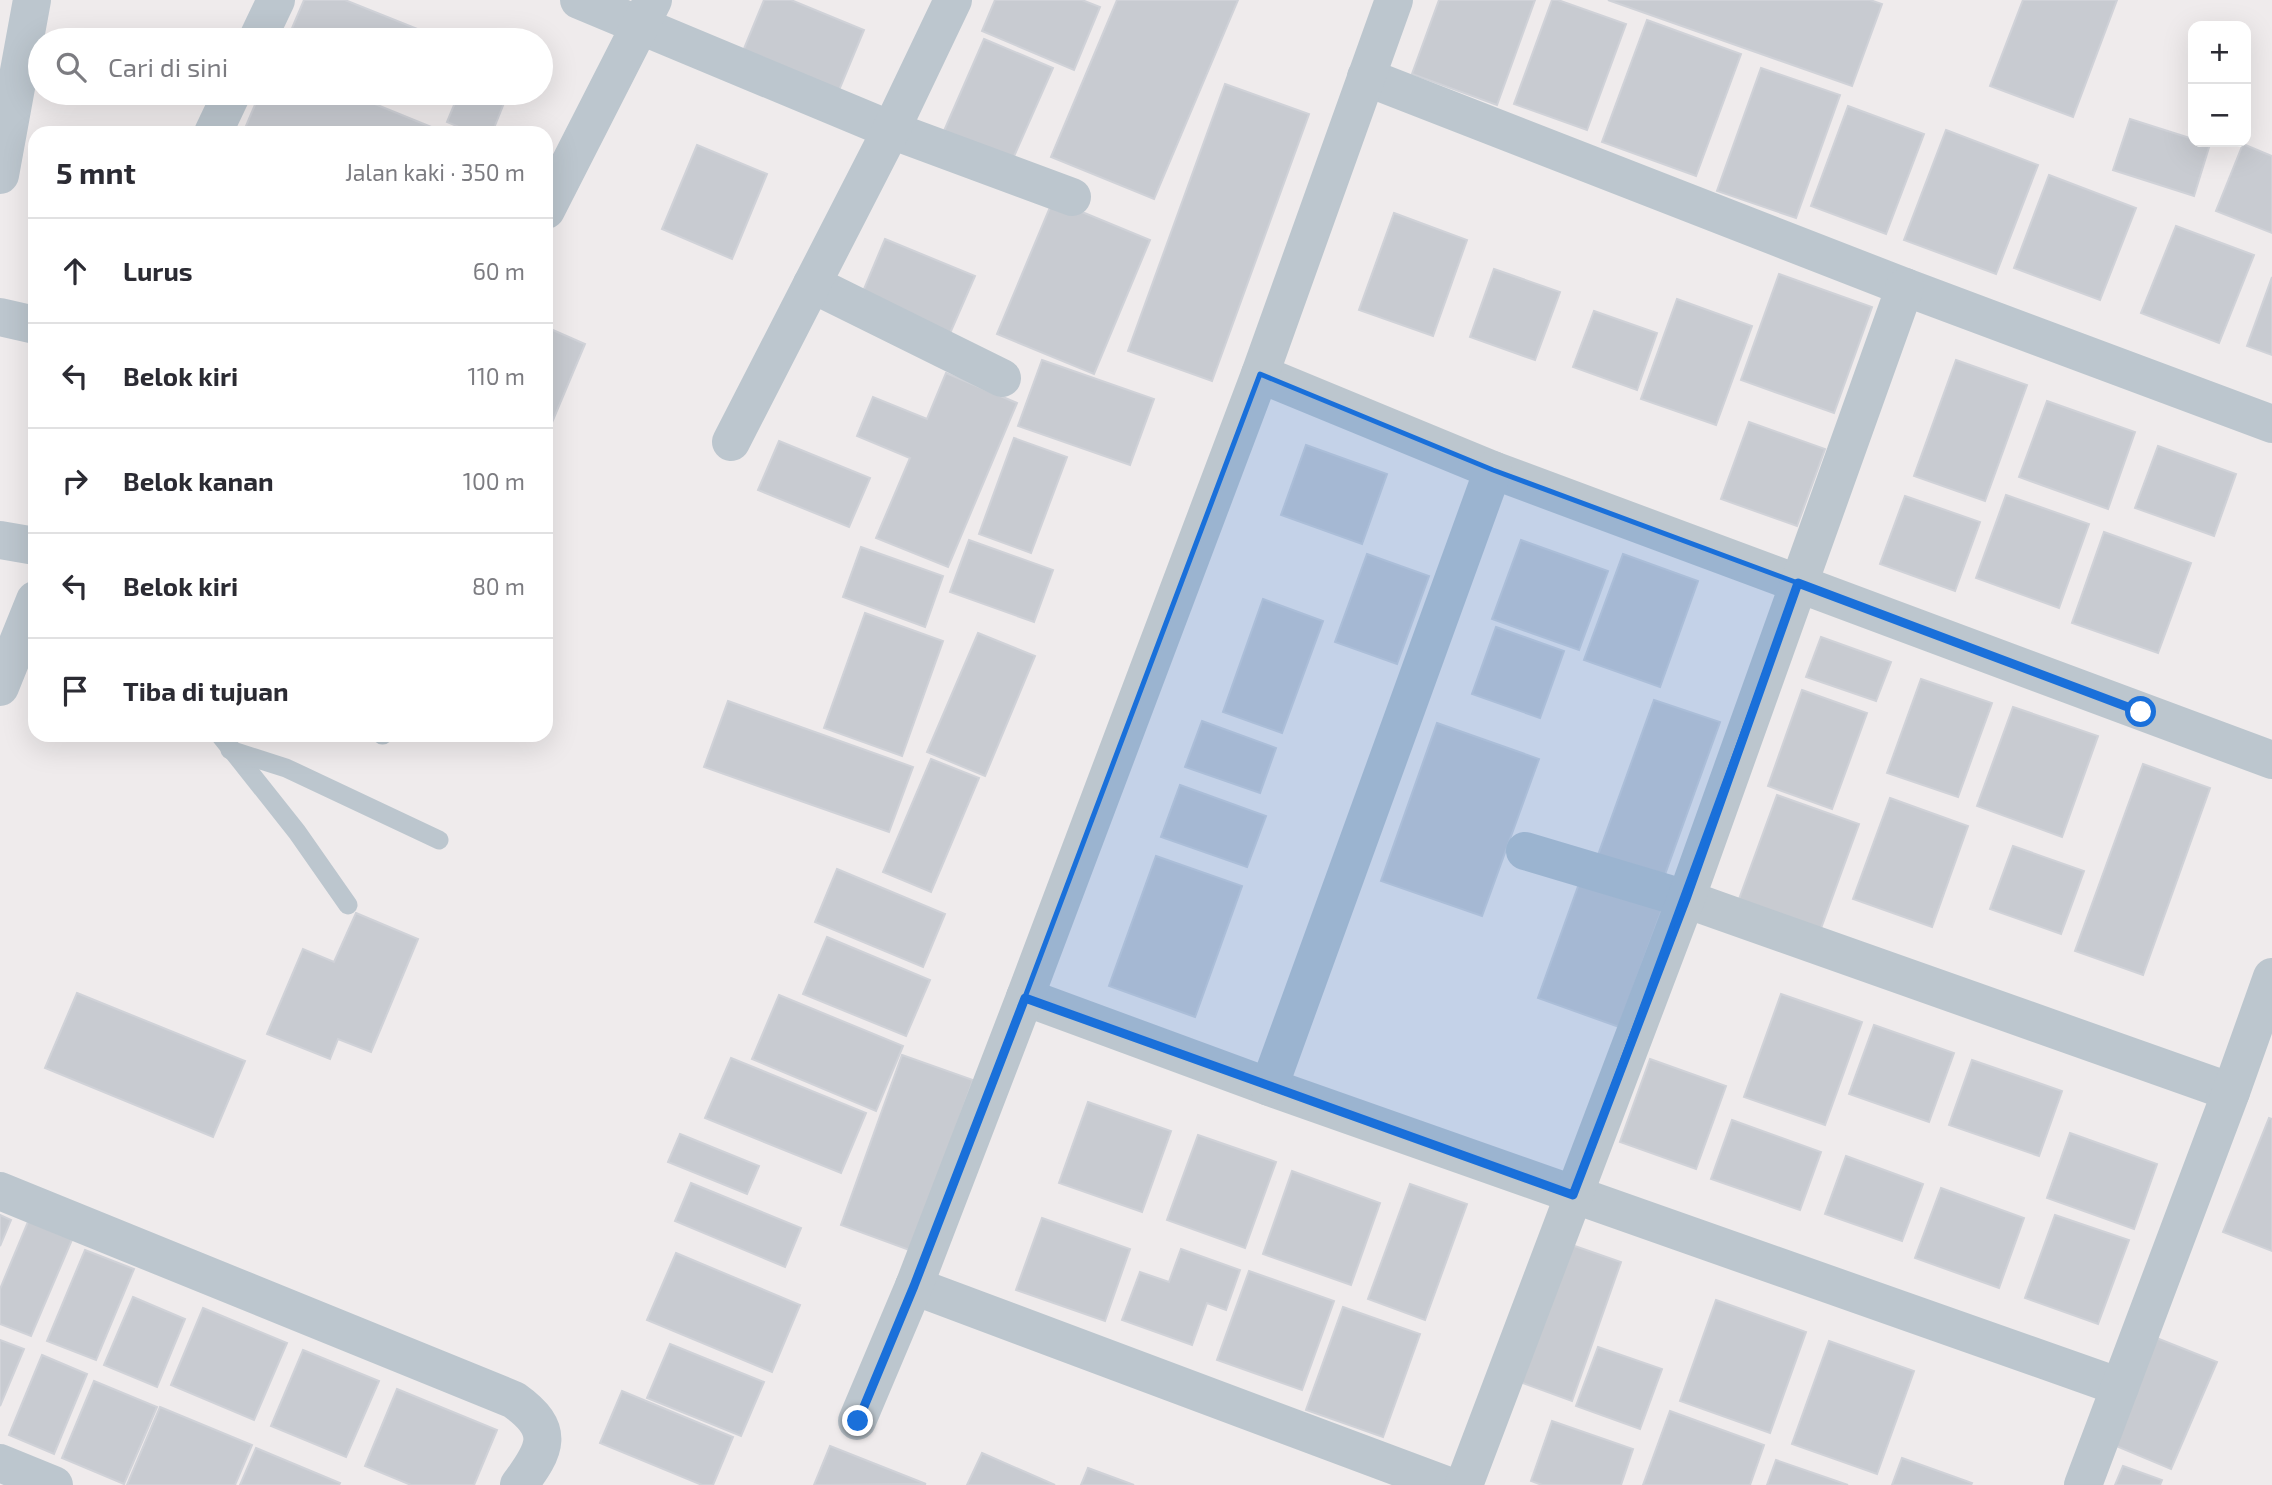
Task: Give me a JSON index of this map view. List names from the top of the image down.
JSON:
{
  "page": {
    "map_buttons": ["+", "−"],
    "search": "Cari di sini",
    "heading": ["5 mnt", "Jalan kaki · 350 m"],
    "list": [
      ["Lurus", "60 m"],
      ["Belok kiri", "110 m"],
      ["Belok kanan", "100 m"],
      ["Belok kiri", "80 m"],
      "Tiba di tujuan"
    ]
  }
}
